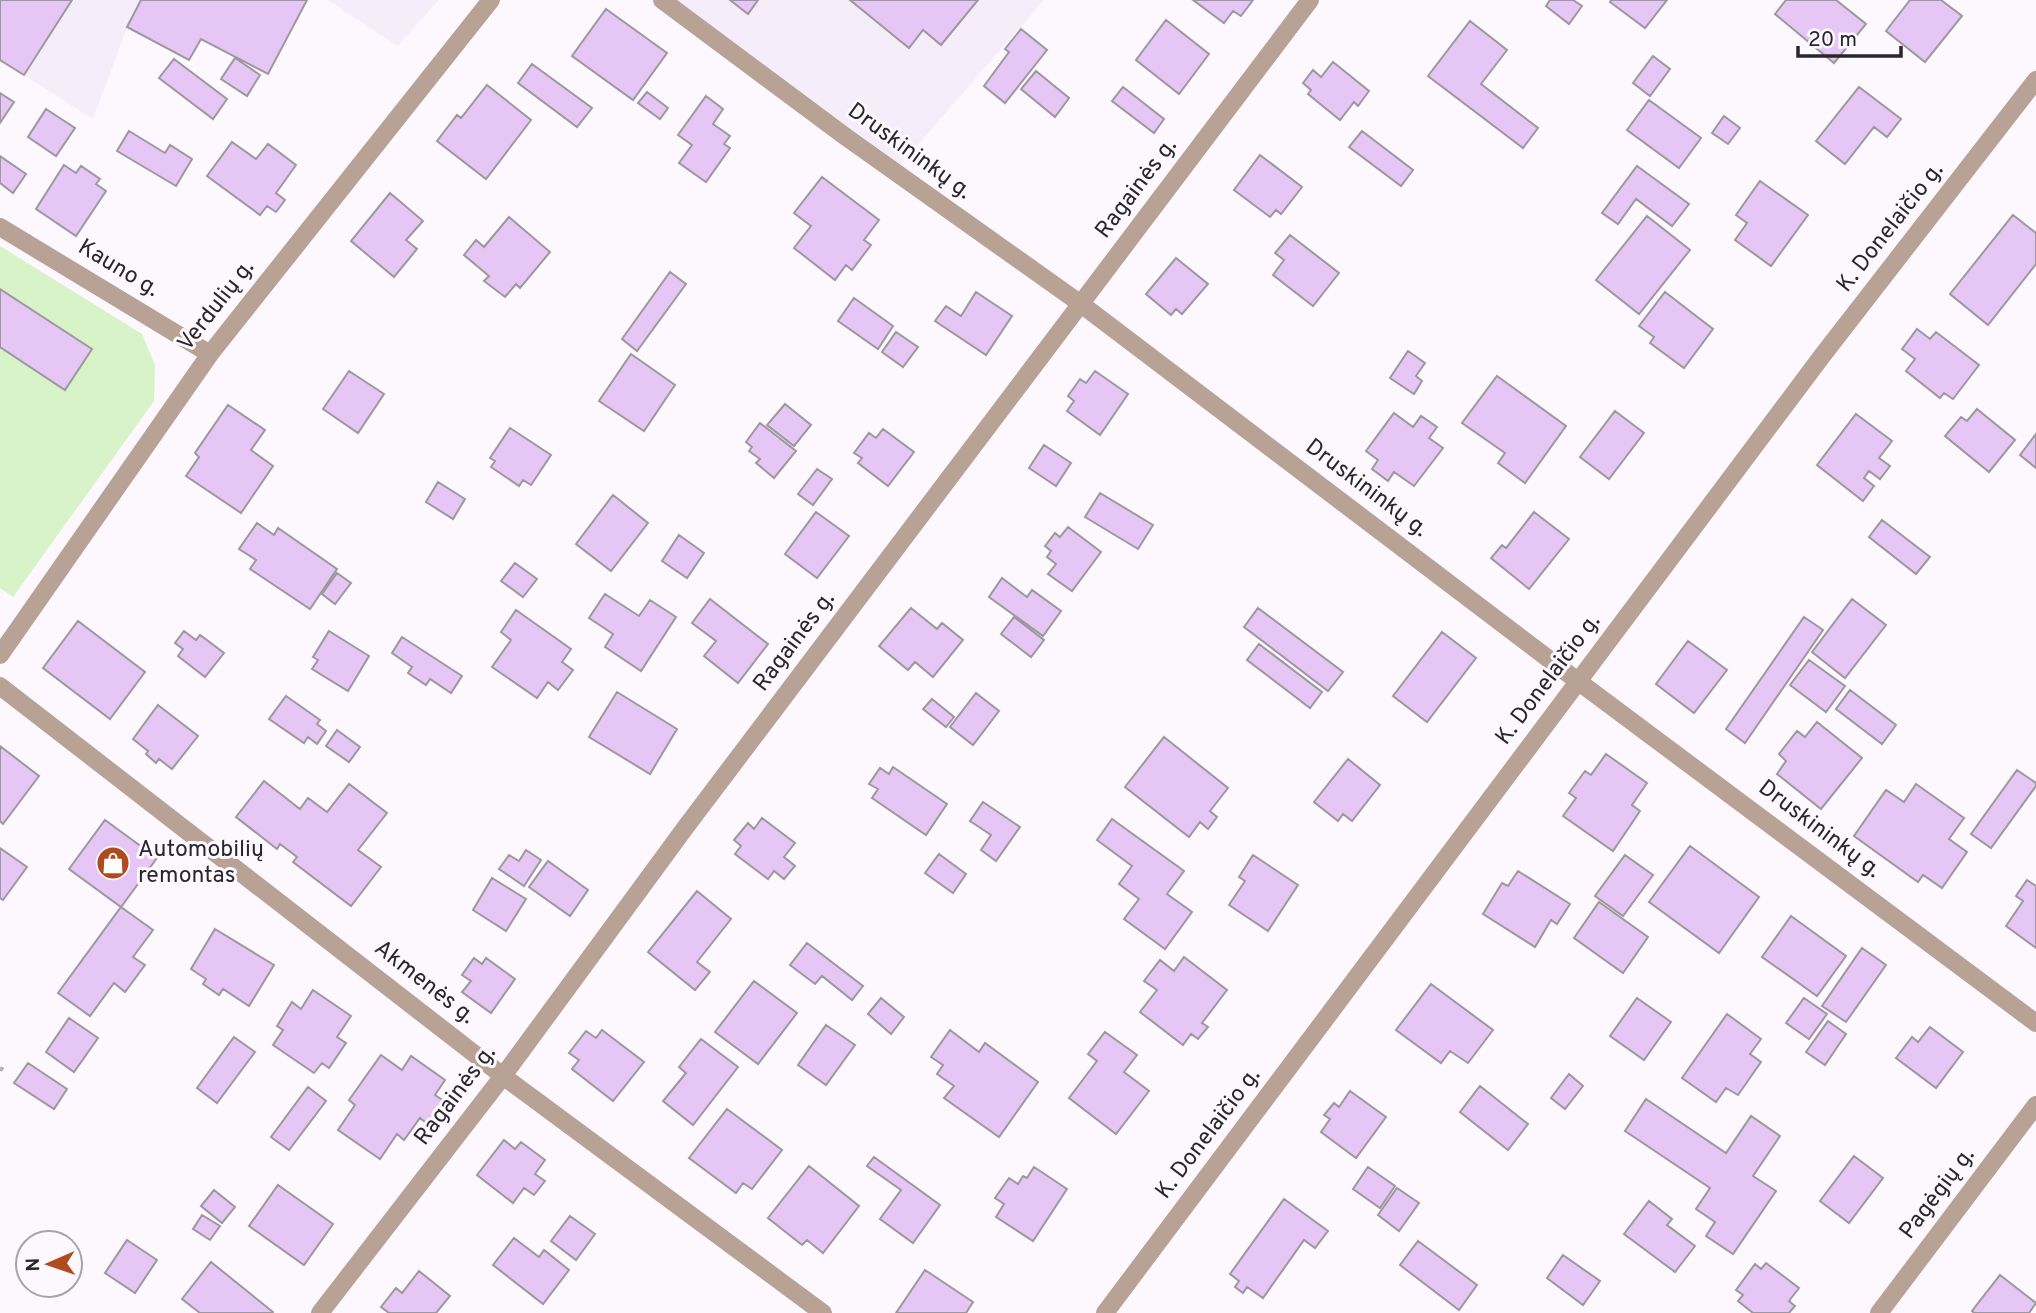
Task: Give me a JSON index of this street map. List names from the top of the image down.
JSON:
{
  "streets": {
    "street": [
      "Druskininkų g.",
      "Ragainės g.",
      "K. Donelaičio g.",
      "Kauno g.",
      "Verdulių g.",
      "Akmenės g.",
      "Pagėgių g."
    ]
  },
  "crossings": [
    ["Druskininkų g.", "Ragainės g."],
    ["Druskininkų g.", "K. Donelaičio g."],
    ["Ragainės g.", "Akmenės g."],
    ["Kauno g.", "Verdulių g."]
  ],
  "places": {
    "shop": ["Automobilių remontas"]
  },
  "scale_bar": "20 m",
  "north": "left"
}
